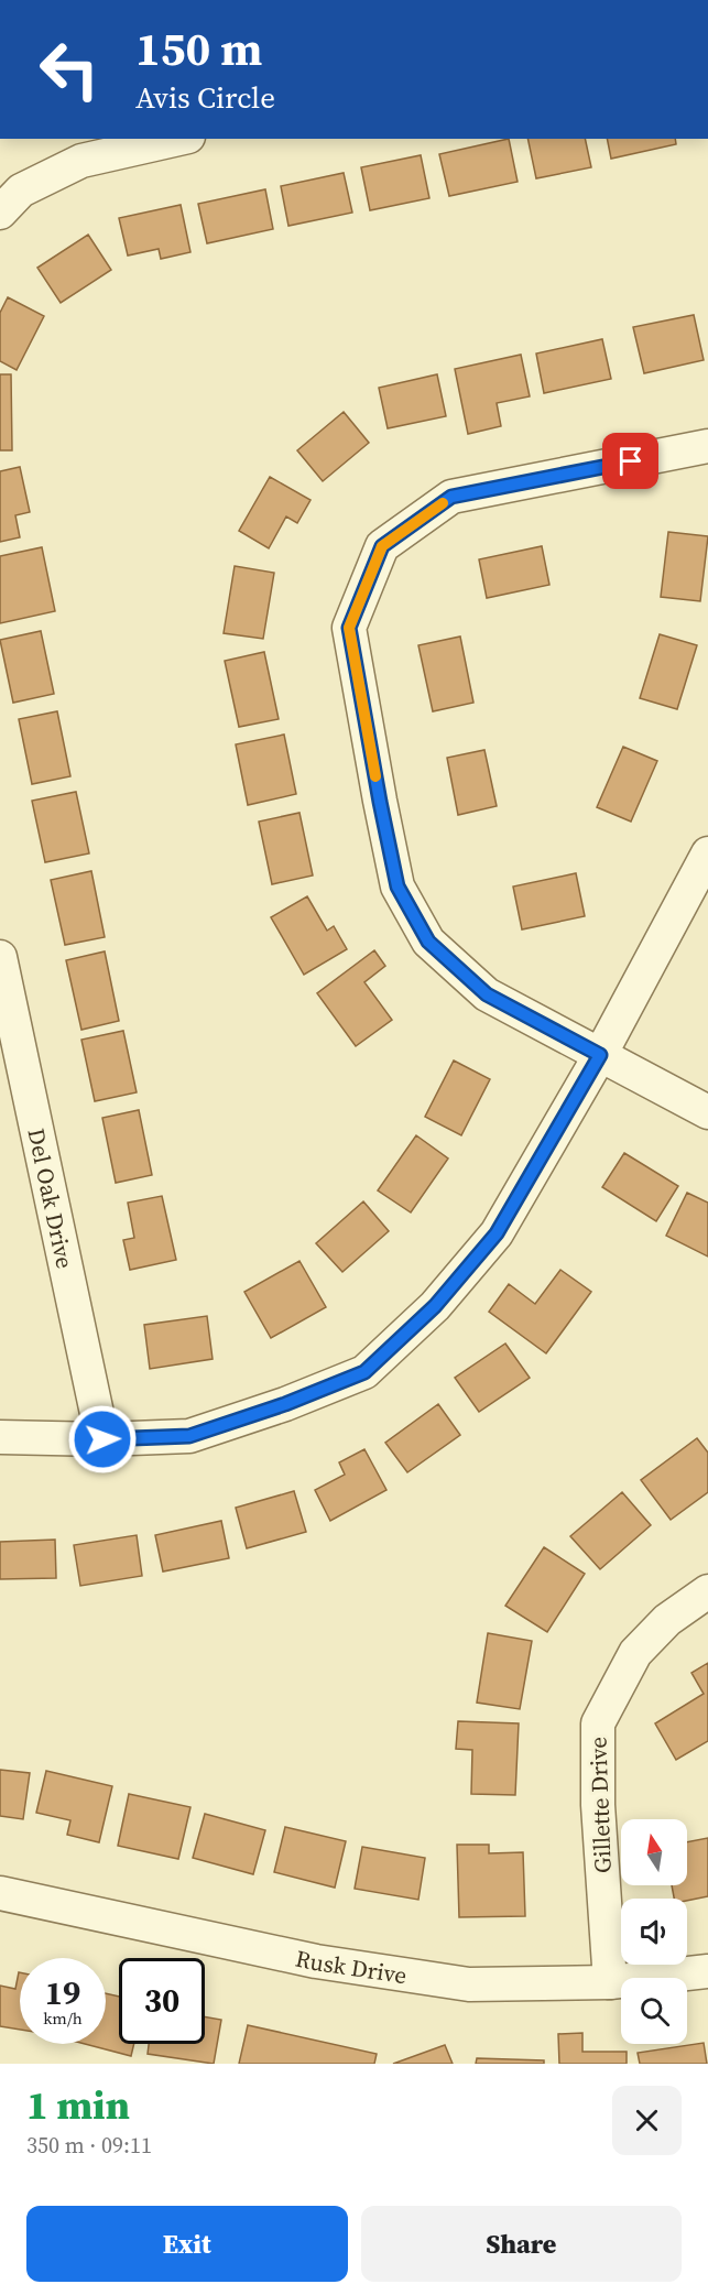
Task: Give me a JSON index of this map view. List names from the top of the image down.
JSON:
{
  "streets": {
    "street": ["Del Oak Drive", "Gillette Drive", "Rusk Drive"]
  },
  "crossings": [
    ["Gillette Drive", "Rusk Drive"]
  ],
  "north": "top",
  "page": {
    "turn": ["150 m", "Avis Circle"],
    "speed": "19 km/h",
    "limit": "30",
    "heading": ["1 min", "350 m · 09:11"],
    "buttons": ["Exit", "Share"]
  }
}
